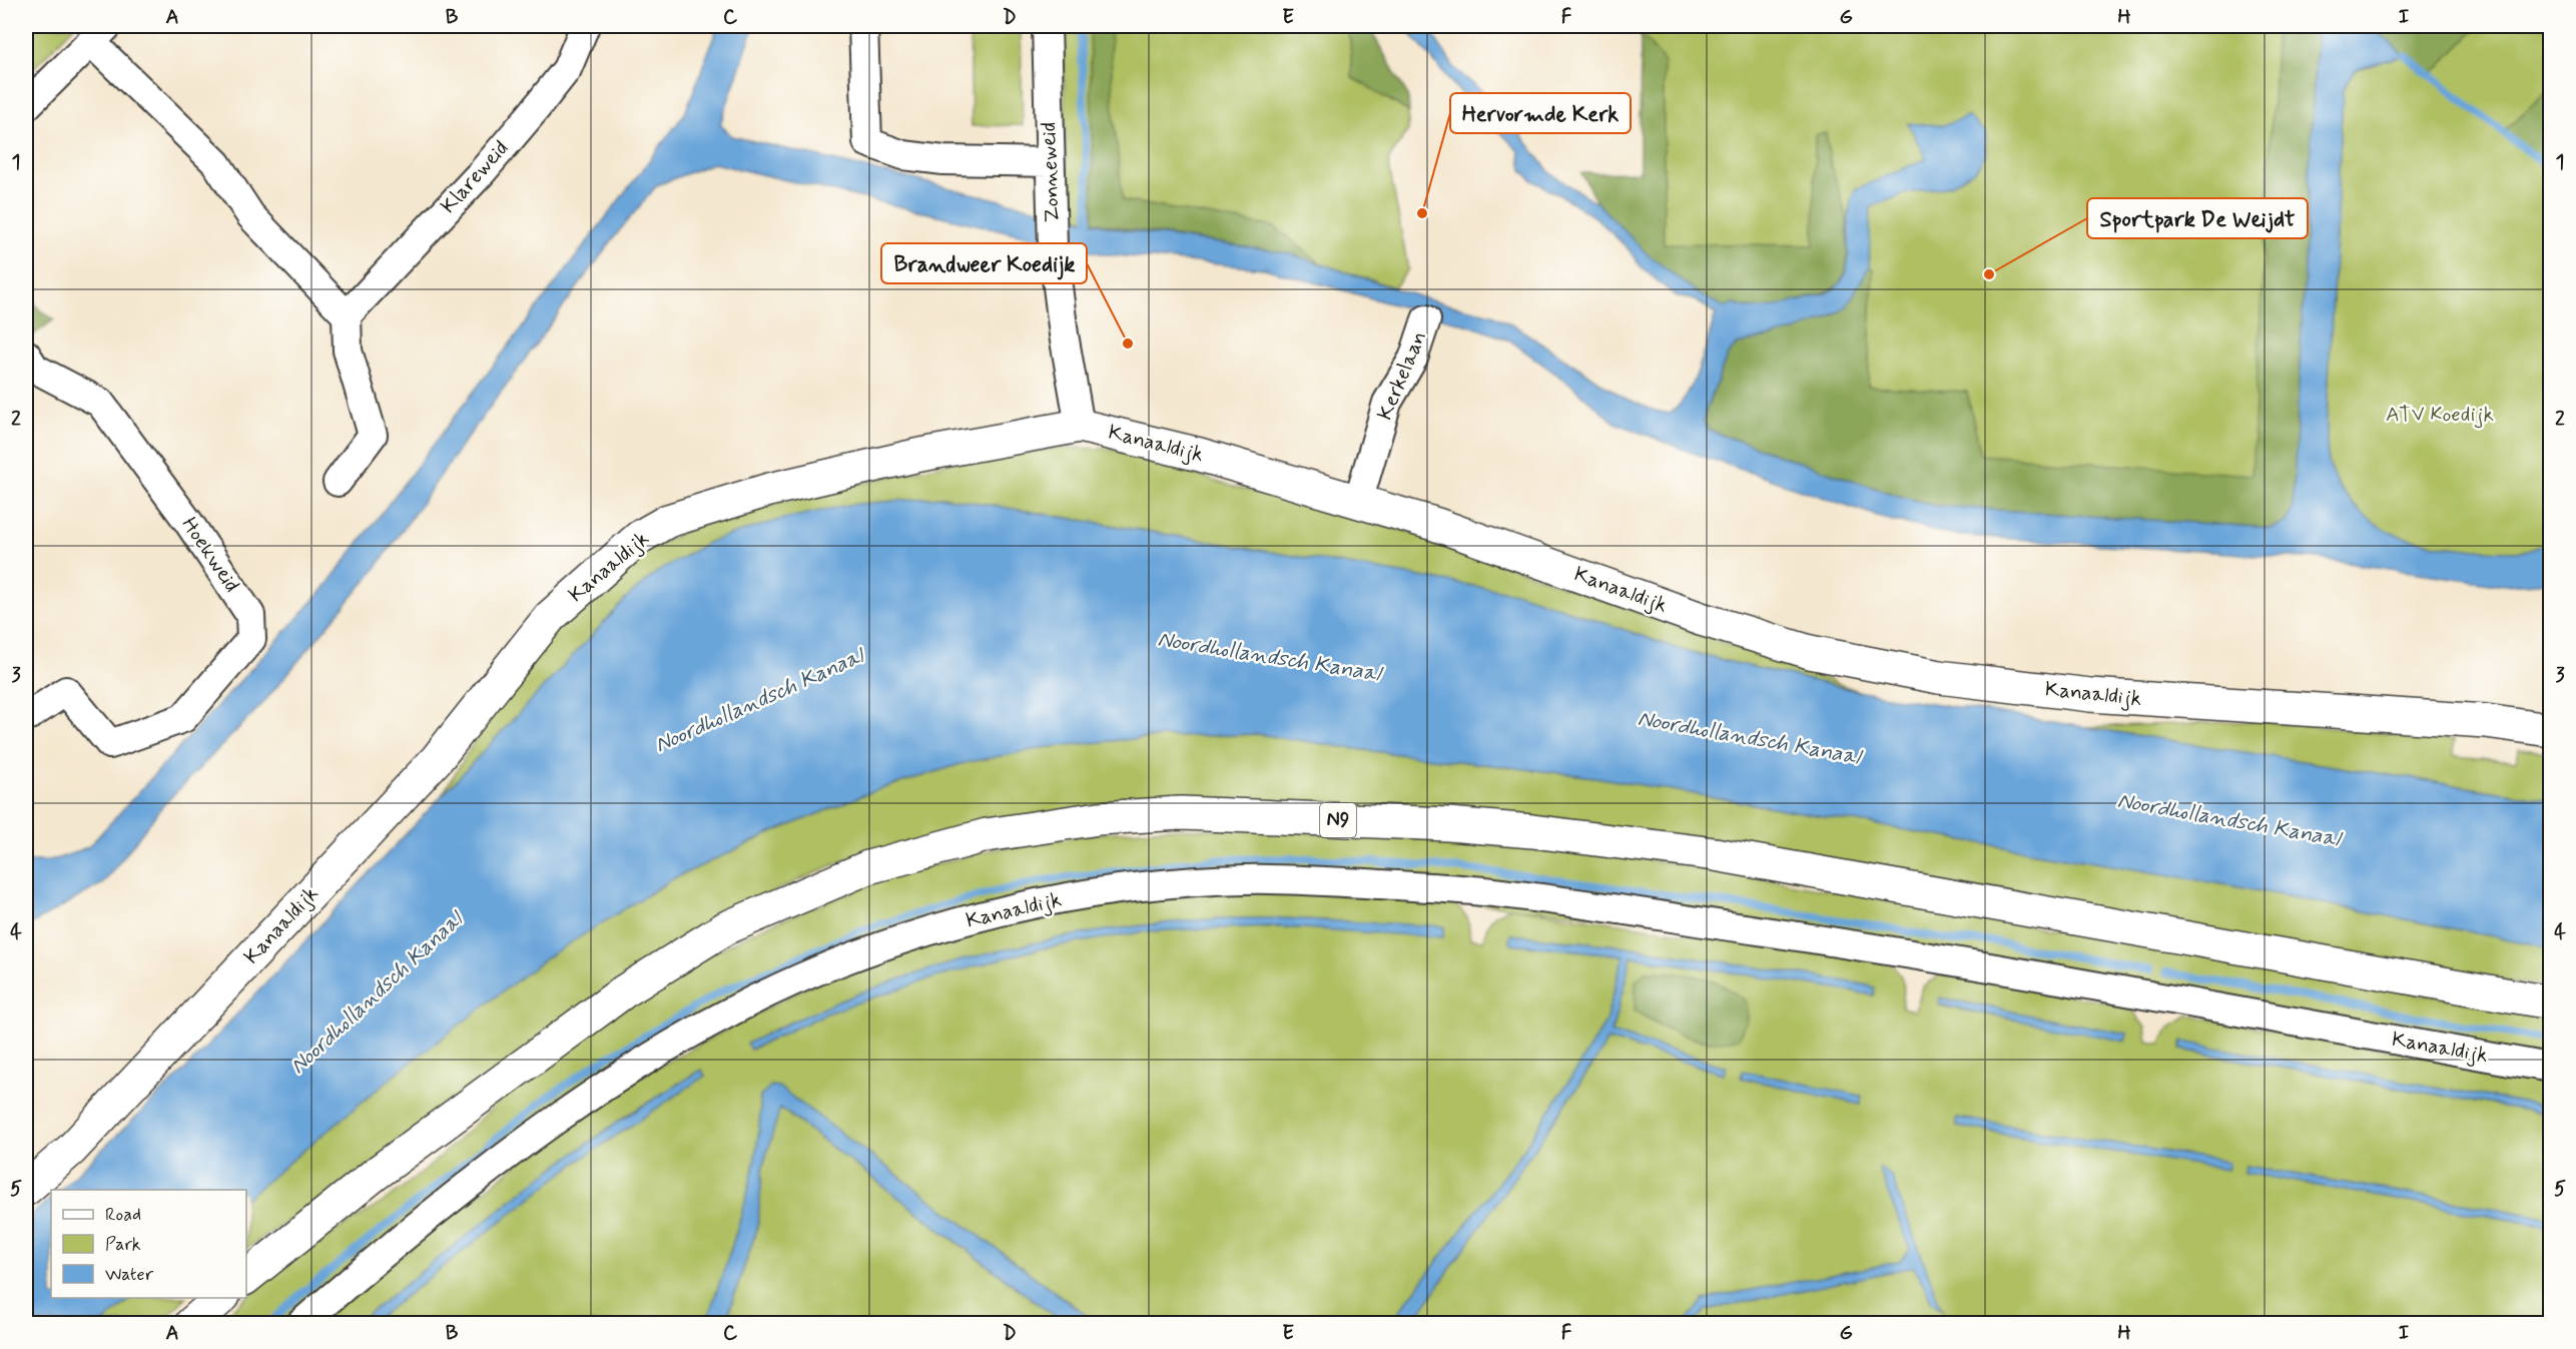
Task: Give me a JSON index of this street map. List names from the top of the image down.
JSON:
{
  "streets": {
    "street": [
      "Zonneweid",
      "Klareweid",
      "Kerkelaan",
      "Kanaaldijk",
      "Hoekweid",
      "N9"
    ]
  },
  "crossings": [
    ["Zonneweid", "Kanaaldijk"],
    ["Kerkelaan", "Kanaaldijk"]
  ],
  "water": ["Noordhollandsch Kanaal"],
  "parks": ["ATV Koedijk"],
  "places": ["Hervormde Kerk", "Sportpark De Weijdt", "Brandweer Koedijk"],
  "legend": ["Road", "Park", "Water"],
  "grid": {
    "columns": [
      "A",
      "B",
      "C",
      "D",
      "E",
      "F",
      "G",
      "H",
      "I"
    ],
    "rows": [
      "1",
      "2",
      "3",
      "4",
      "5"
    ]
  }
}
